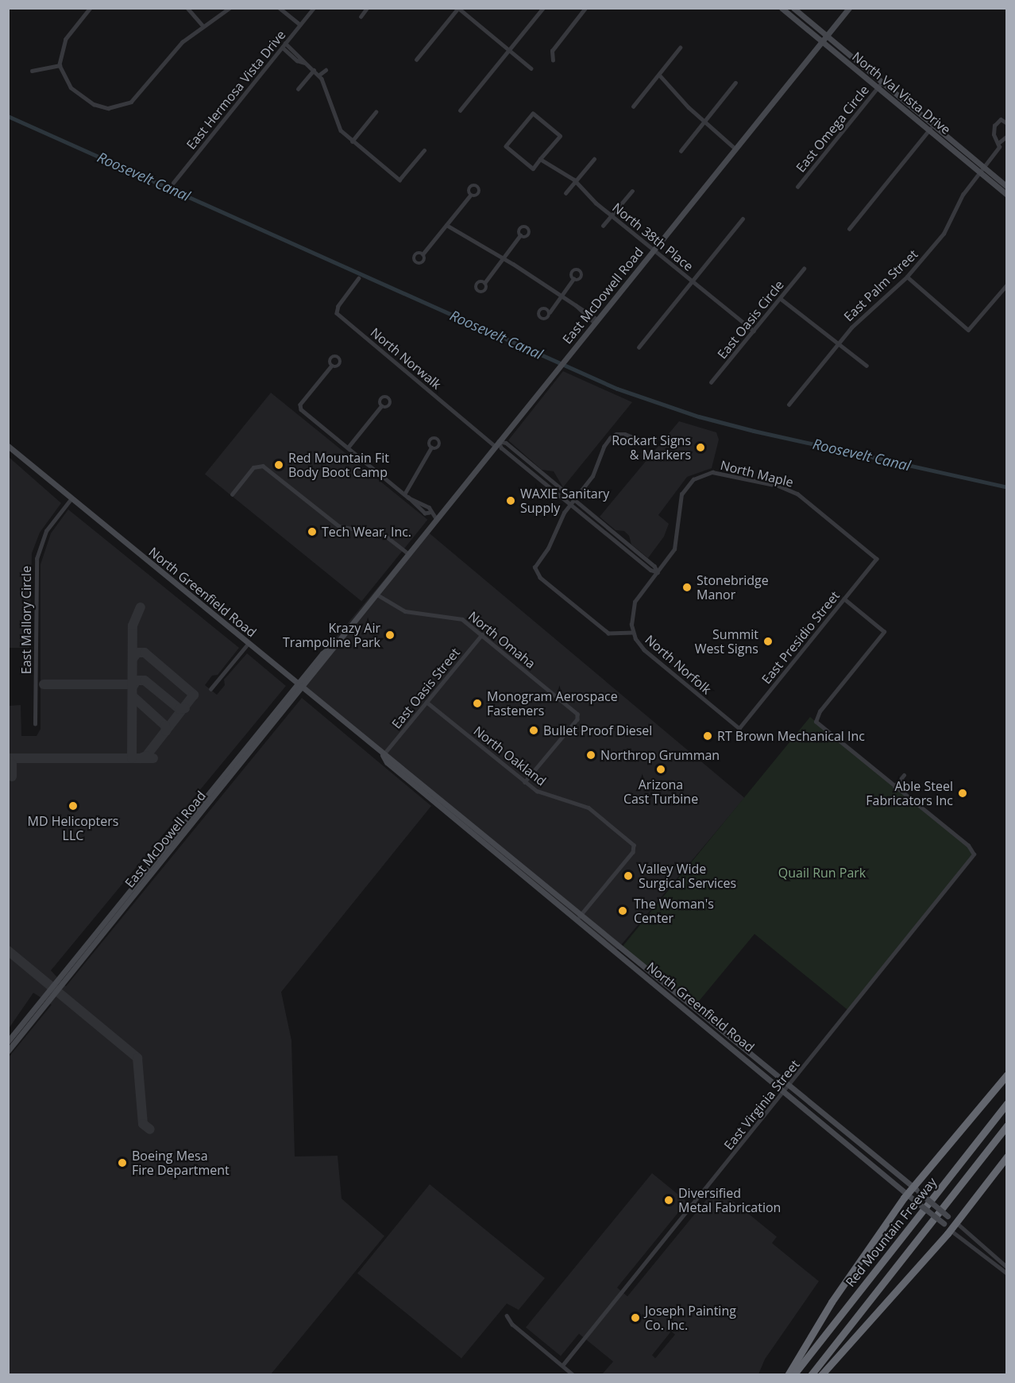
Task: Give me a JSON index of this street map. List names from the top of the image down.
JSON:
{
  "streets": {
    "highway": ["Red Mountain Freeway"],
    "main road": ["North Val Vista Drive", "East McDowell Road", "North Greenfield Road"],
    "street": [
      "East Hermosa Vista Drive",
      "East Omega Circle",
      "North 38th Place",
      "East Palm Street",
      "East Oasis Circle",
      "North Norwalk",
      "North Maple",
      "East Mallory Circle",
      "East Presidio Street",
      "North Omaha",
      "North Norfolk",
      "East Oasis Street",
      "North Oakland",
      "East Virginia Street"
    ]
  },
  "crossings": [
    ["North Val Vista Drive", "East Omega Circle"],
    ["North Val Vista Drive", "East Palm Street"],
    ["North Val Vista Drive", "East McDowell Road"],
    ["North 38th Place", "East McDowell Road"],
    ["North 38th Place", "East Oasis Circle"],
    ["East McDowell Road", "North Norwalk"],
    ["East McDowell Road", "North Greenfield Road"],
    ["East McDowell Road", "North Omaha"],
    ["North Norwalk", "North Maple"],
    ["North Norwalk", "North Norfolk"],
    ["North Maple", "East Presidio Street"],
    ["North Greenfield Road", "East Mallory Circle"],
    ["North Greenfield Road", "East Oasis Street"],
    ["North Greenfield Road", "North Oakland"],
    ["North Greenfield Road", "East Virginia Street"],
    ["East Presidio Street", "North Norfolk"],
    ["North Omaha", "East Oasis Street"],
    ["North Omaha", "North Oakland"],
    ["East Oasis Street", "North Oakland"]
  ],
  "water": ["Roosevelt Canal"],
  "parks": ["Quail Run Park"],
  "places": [
    "Rockart Signs & Markers",
    "Red Mountain Fit Body Boot Camp",
    "WAXIE Sanitary Supply",
    "Tech Wear, Inc.",
    "Stonebridge Manor",
    "Krazy Air Trampoline Park",
    "Summit West Signs",
    "Monogram Aerospace Fasteners",
    "Bullet Proof Diesel",
    "RT Brown Mechanical Inc",
    "Northrop Grumman",
    "Arizona Cast Turbine",
    "Able Steel Fabricators Inc",
    "MD Helicopters LLC",
    "Valley Wide Surgical Services",
    "The Woman's Center",
    "Boeing Mesa Fire Department",
    "Diversified Metal Fabrication",
    "Joseph Painting Co. Inc."
  ]
}
